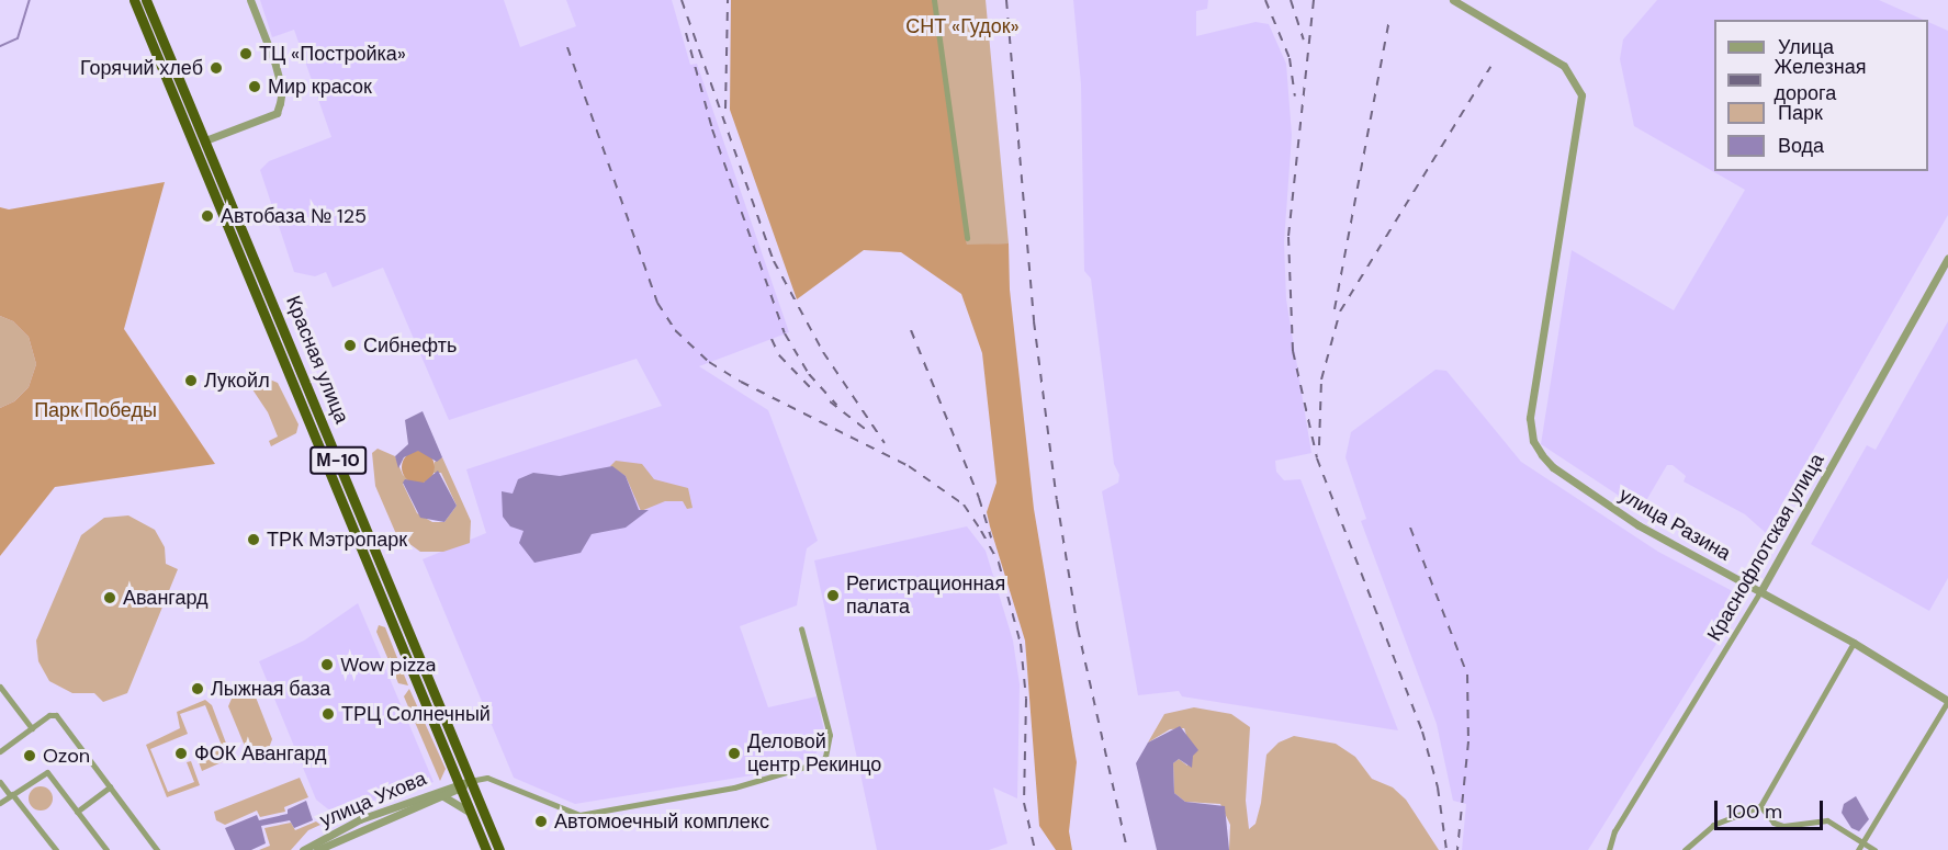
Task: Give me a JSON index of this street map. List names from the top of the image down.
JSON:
{
  "streets": {
    "highway": ["Красная улица", "М-10"],
    "street": ["улица Разина", "Краснофлотская улица", "улица Ухова"]
  },
  "crossings": [
    ["Красная улица", "М-10"],
    ["Красная улица", "улица Ухова"],
    ["улица Разина", "Краснофлотская улица"]
  ],
  "parks": ["СНТ «Гудок»", "Парк Победы"],
  "places": [
    "ТЦ «Постройка»",
    "Горячий хлеб",
    "Мир красок",
    "Автобаза № 125",
    "Сибнефть",
    "Лукойл",
    "ТРК Мэтропарк",
    "Регистрационная палата",
    "Авангард",
    "Wow pizza",
    "Лыжная база",
    "ТРЦ Солнечный",
    "ФОК Авангард",
    "Деловой центр Рекинцо",
    "Ozon",
    "Автомоечный комплекс"
  ],
  "legend": [
    "Улица",
    "Железная дорога",
    "Парк",
    "Вода"
  ],
  "scale_bar": "100 m"
}
